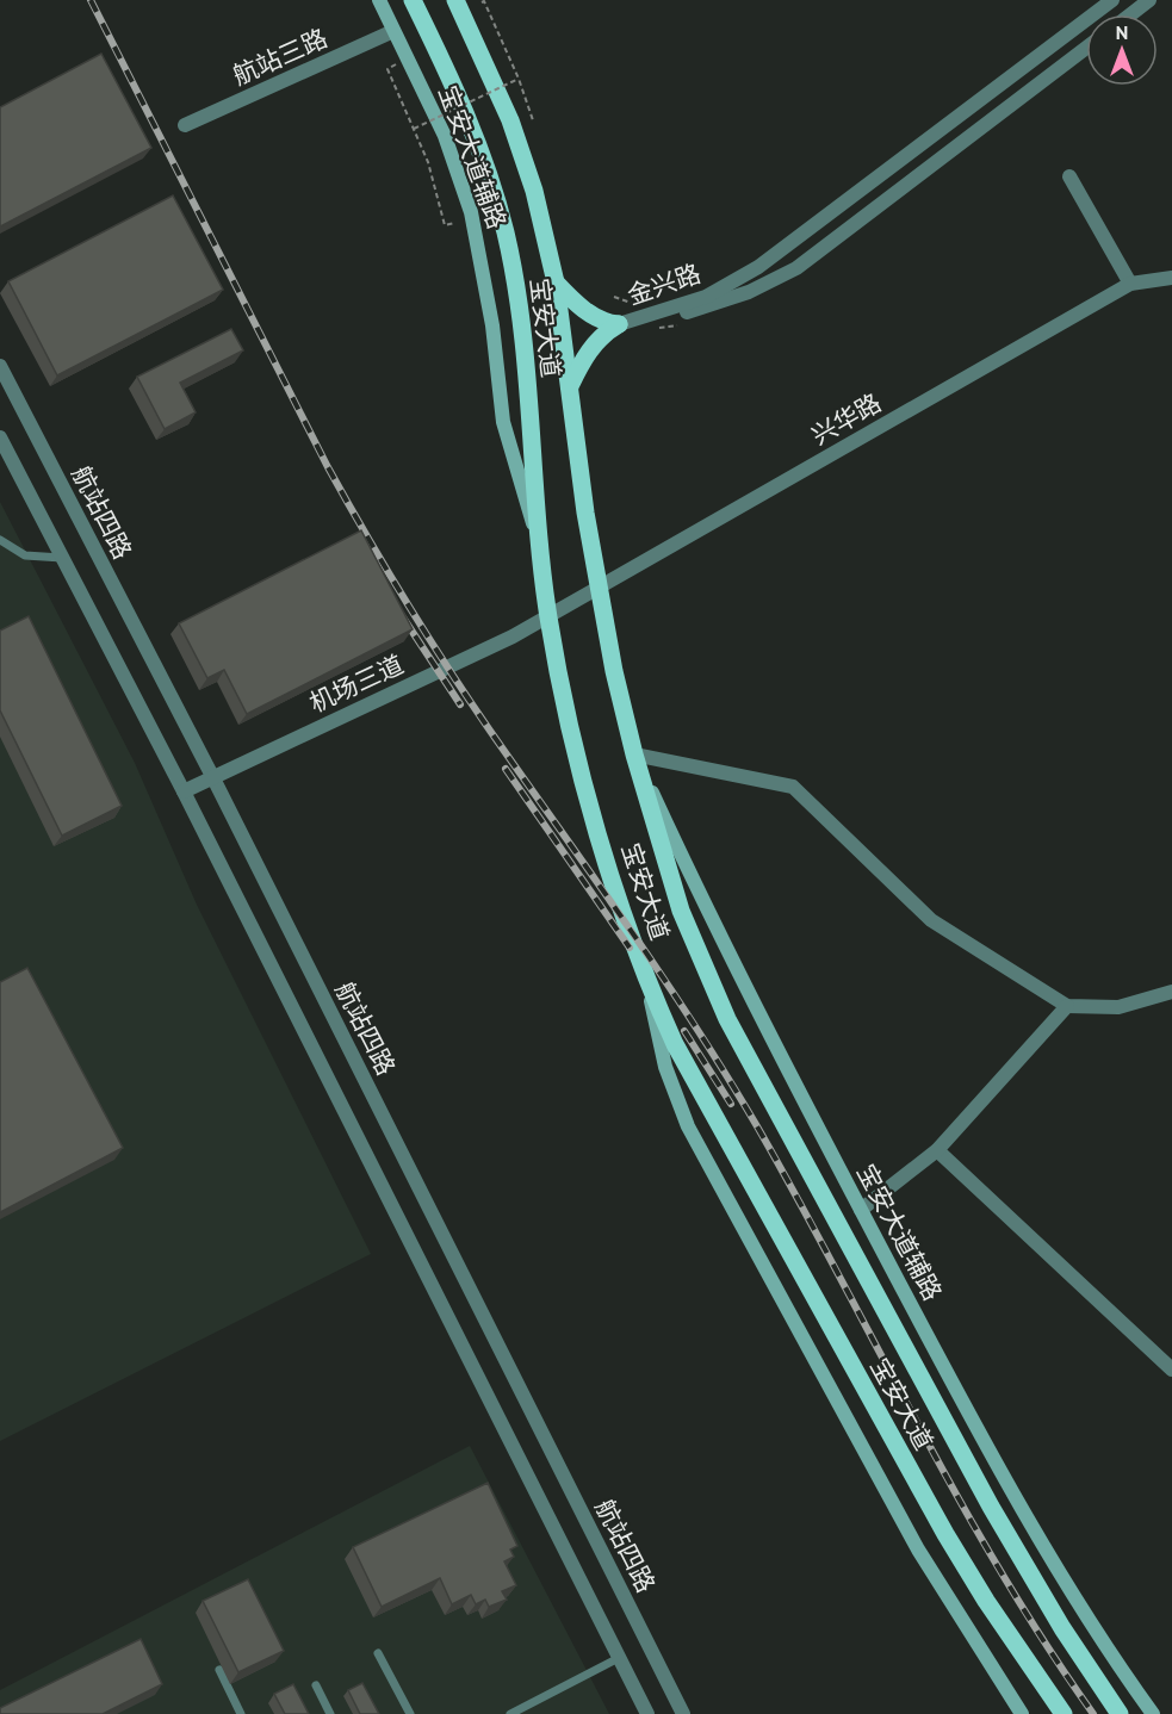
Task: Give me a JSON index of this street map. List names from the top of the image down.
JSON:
{
  "streets": {
    "main road": ["宝安大道辅路", "宝安大道"],
    "street": [
      "航站三路",
      "金兴路",
      "兴华路",
      "航站四路",
      "机场三道"
    ]
  },
  "crossings": [
    ["航站三路", "宝安大道辅路"],
    ["宝安大道辅路", "宝安大道"],
    ["宝安大道", "兴华路"],
    ["宝安大道", "机场三道"],
    ["兴华路", "机场三道"],
    ["航站四路", "机场三道"]
  ],
  "north": "top"
}
